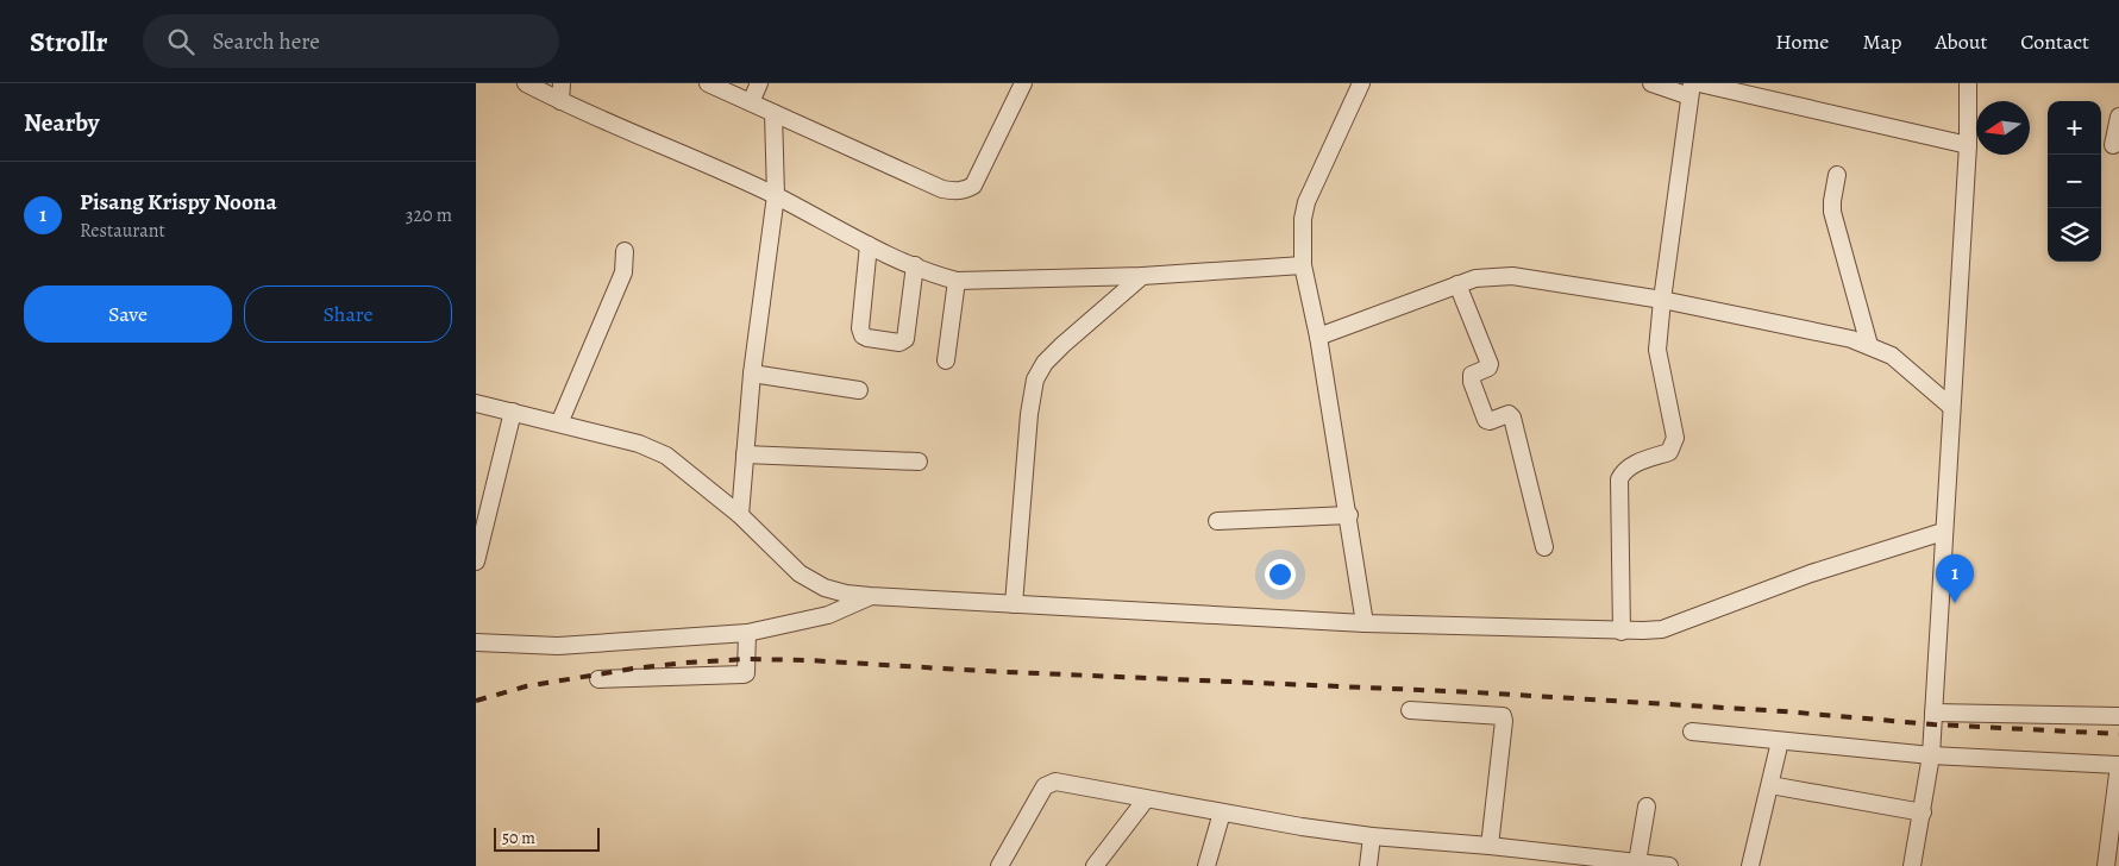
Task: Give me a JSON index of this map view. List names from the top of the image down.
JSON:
{
  "scale_bar": "50 m",
  "north": "left",
  "page": {
    "header": "Strollr",
    "search": "Search here",
    "nav": [
      "Home",
      "Map",
      "About",
      "Contact"
    ],
    "heading": "Nearby",
    "map_buttons": ["+", "−"],
    "list": [
      {
        "mark": "1",
        "name": "Pisang Krispy Noona",
        "note": "Restaurant",
        "value": "320 m"
      }
    ],
    "buttons": ["Save", "Share"],
    "pins": "1",
    "scale": "50 m"
  }
}
